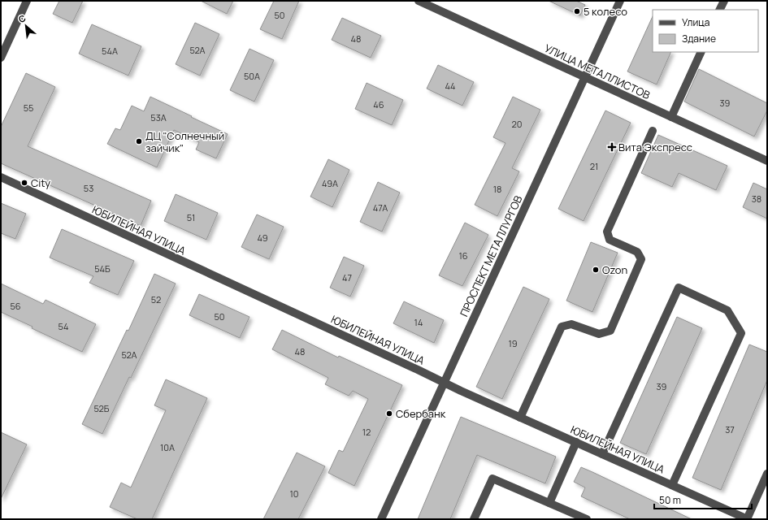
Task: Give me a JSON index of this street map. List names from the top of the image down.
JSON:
{
  "streets": {
    "street": ["УЛИЦА МЕТАЛЛИСТОВ", "ЮБИЛЕЙНАЯ УЛИЦА", "ПРОСПЕКТ МЕТАЛЛУРГОВ"]
  },
  "crossings": [
    ["УЛИЦА МЕТАЛЛИСТОВ", "ПРОСПЕКТ МЕТАЛЛУРГОВ"],
    ["ЮБИЛЕЙНАЯ УЛИЦА", "ПРОСПЕКТ МЕТАЛЛУРГОВ"]
  ],
  "places": {
    "other": [
      "5 колесо",
      "ДЦ \"Солнечный зайчик\"",
      "City",
      "Ozon",
      "Сбербанк"
    ],
    "health": ["Вита Экспресс"]
  },
  "house_numbers": [
    "50",
    "48",
    "52А",
    "54А",
    "50А",
    "44",
    "39",
    "46",
    "55",
    "53А",
    "20",
    "21",
    "49А",
    "53",
    "18",
    "38",
    "47А",
    "51",
    "49",
    "16",
    "54Б",
    "47",
    "52",
    "56",
    "50",
    "14",
    "54",
    "19",
    "48",
    "52А",
    "39",
    "52Б",
    "37",
    "12",
    "10А",
    "10"
  ],
  "legend": ["Улица", "Здание"],
  "scale_bar": "50 m",
  "north": "top left"
}
